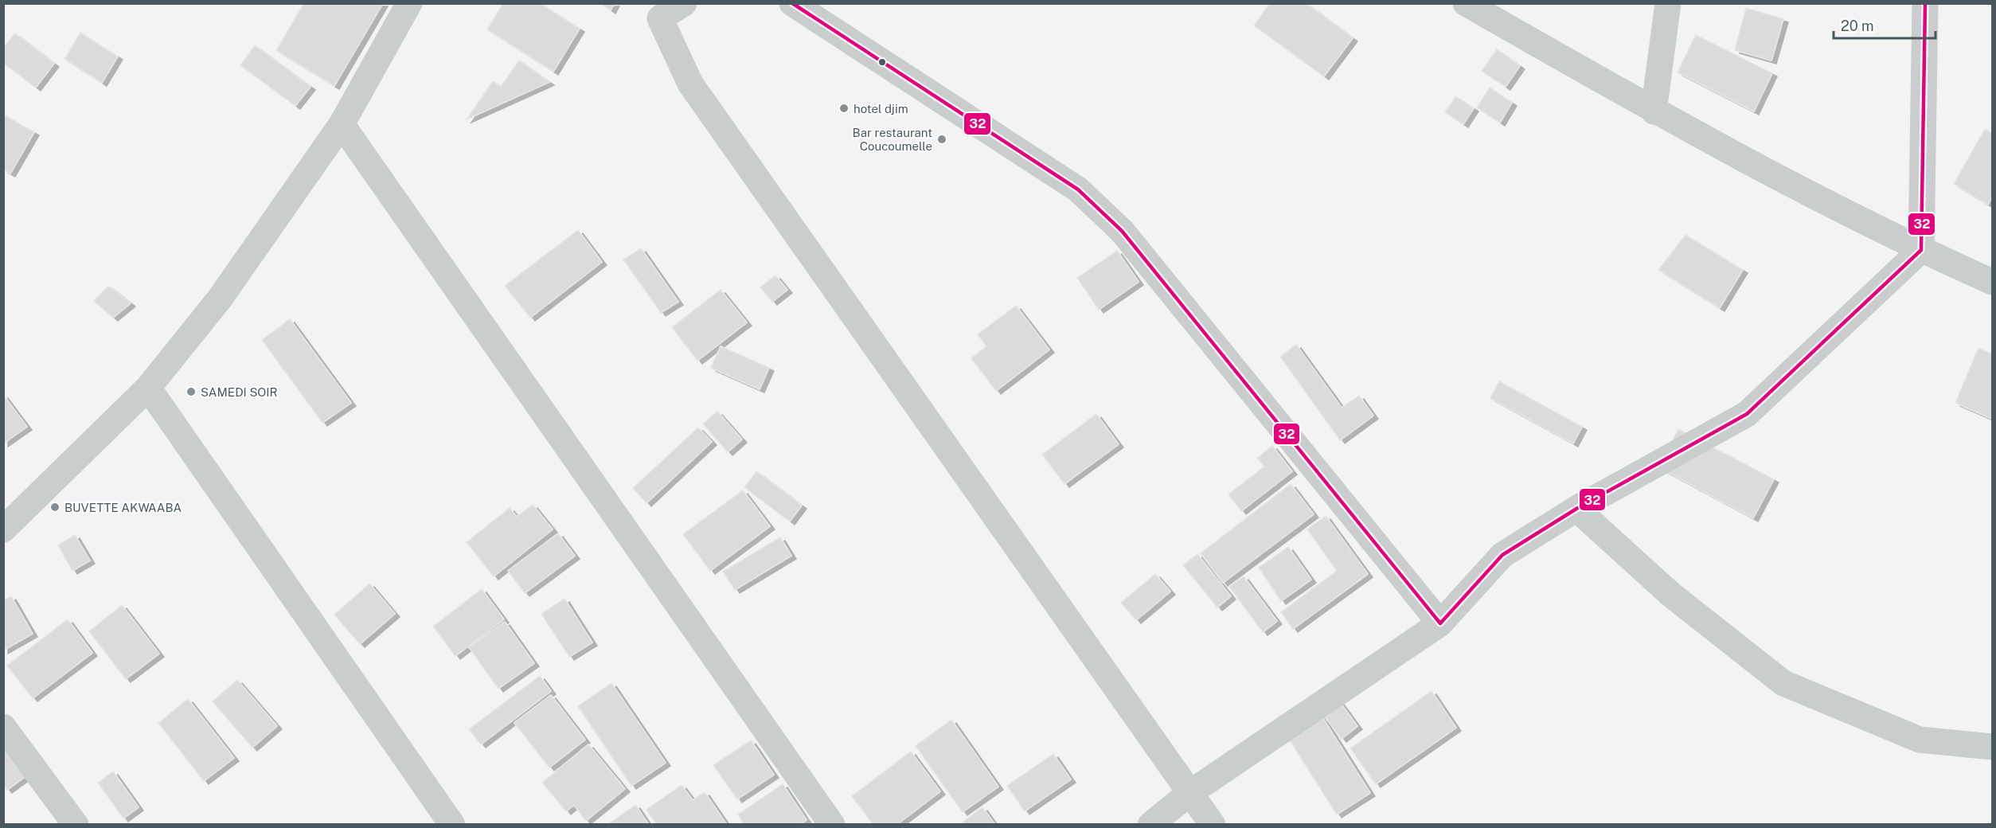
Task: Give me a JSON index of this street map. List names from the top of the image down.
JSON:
{
  "places": [
    "hotel djim",
    "Bar restaurant Coucoumelle",
    "SAMEDI SOIR",
    "BUVETTE AKWAABA"
  ],
  "lines": ["transit line 32"],
  "scale_bar": "20 m"
}
